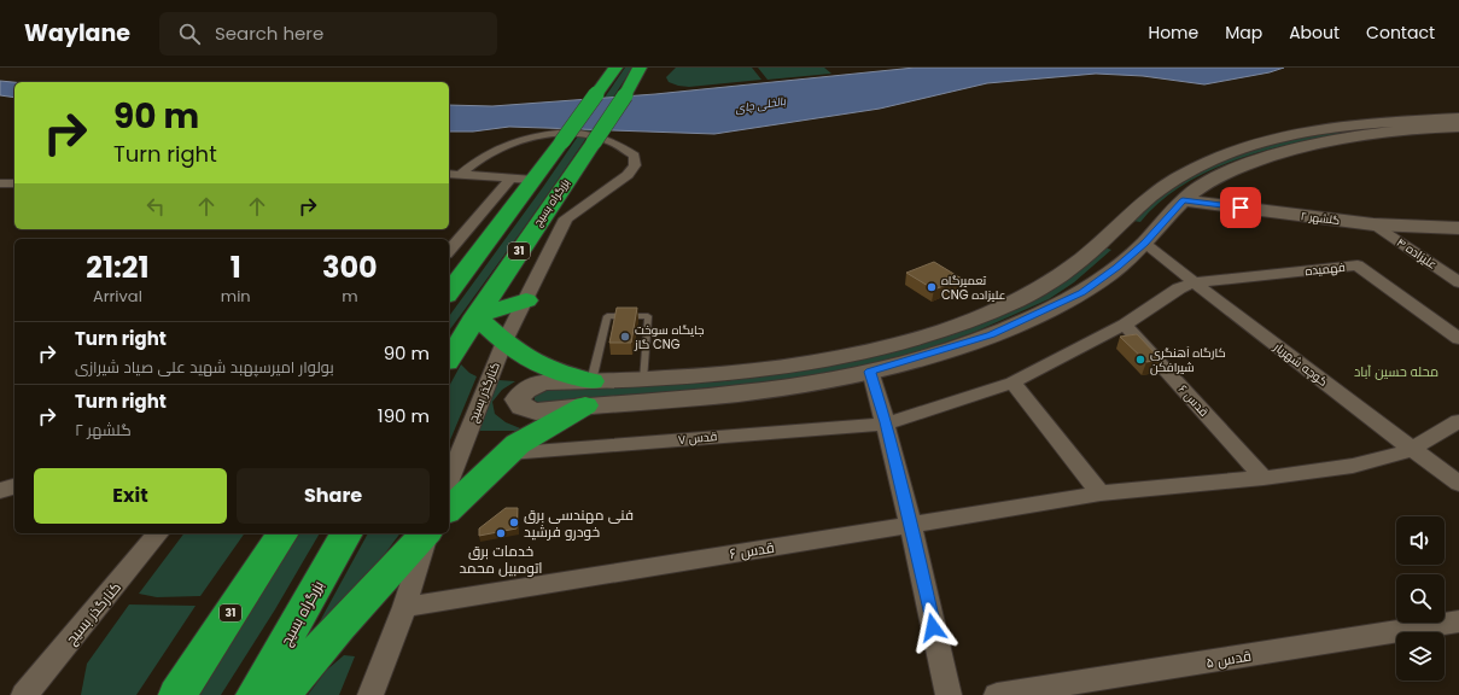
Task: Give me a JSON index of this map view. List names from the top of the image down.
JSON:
{
  "streets": {
    "highway": ["بزرگراه بسیج", "31"],
    "main road": ["گلشهر ۲"],
    "street": [
      "علیزاده ۴",
      "فهمیده",
      "کوچه شهریار",
      "کنارگذر بسیج",
      "قدس ۶",
      "قدس ۷",
      "قدس ۵"
    ]
  },
  "crossings": [
    ["گلشهر ۲", "علیزاده ۴"],
    ["فهمیده", "کوچه شهریار"],
    ["فهمیده", "قدس ۶"],
    ["فهمیده", "قدس ۷"],
    ["کوچه شهریار", "قدس ۶"]
  ],
  "districts": ["محله حسین آباد"],
  "water": ["بالخلی چای"],
  "places": [
    "تعمیرگاه CNG علیزاده",
    "جایگاه سوخت گاز CNG",
    "کارگاه آهنگری شیرافکن",
    "فنی مهندسی برق خودرو فرشید",
    "خدمات برق اتومبیل محمد"
  ],
  "page": {
    "header": "Waylane",
    "search": "Search here",
    "nav": [
      "Home",
      "Map",
      "About",
      "Contact"
    ],
    "turn": ["90 m", "Turn right"],
    "eta": [
      "21:21",
      "Arrival",
      "1",
      "min",
      "300",
      "m"
    ],
    "list": [
      {
        "name": "Turn right",
        "note": "بولوار امیرسپهبد شهید علی صیاد شیرازی",
        "value": "90 m"
      },
      {
        "name": "Turn right",
        "note": "گلشهر ۲",
        "value": "190 m"
      }
    ],
    "buttons": ["Exit", "Share"]
  }
}
